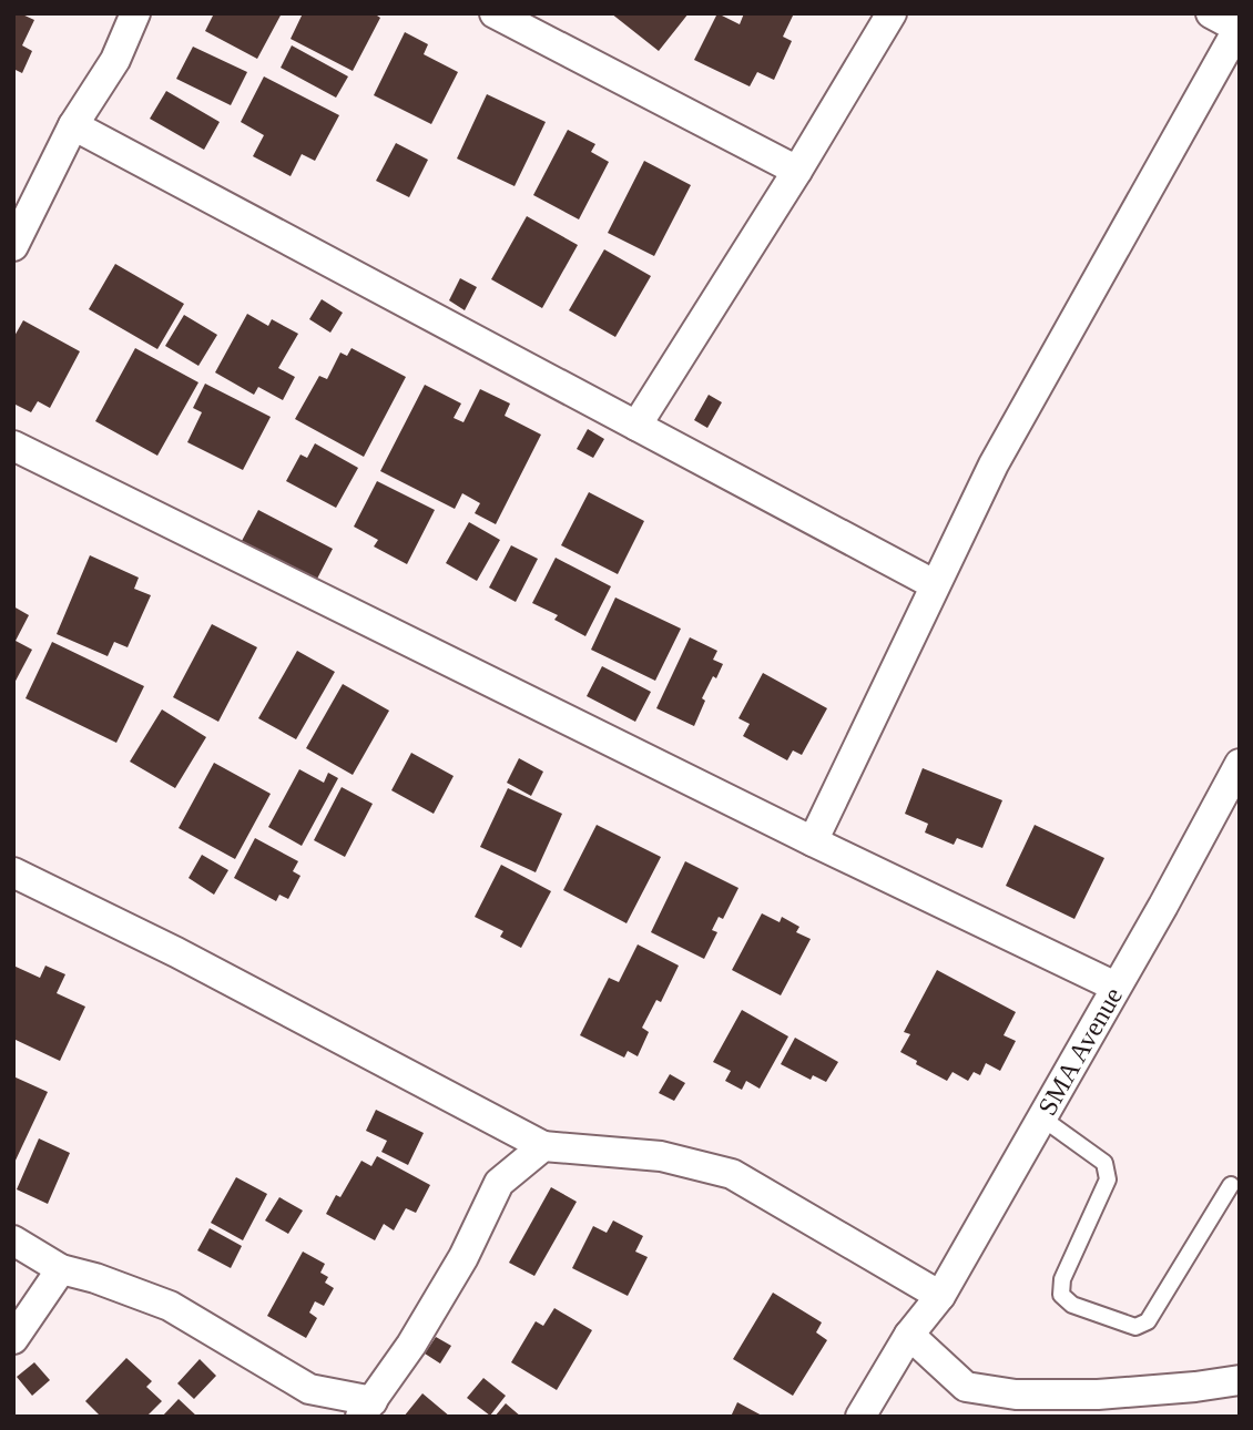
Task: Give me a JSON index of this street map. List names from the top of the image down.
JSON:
{
  "streets": {
    "street": ["SMA Avenue"]
  }
}
